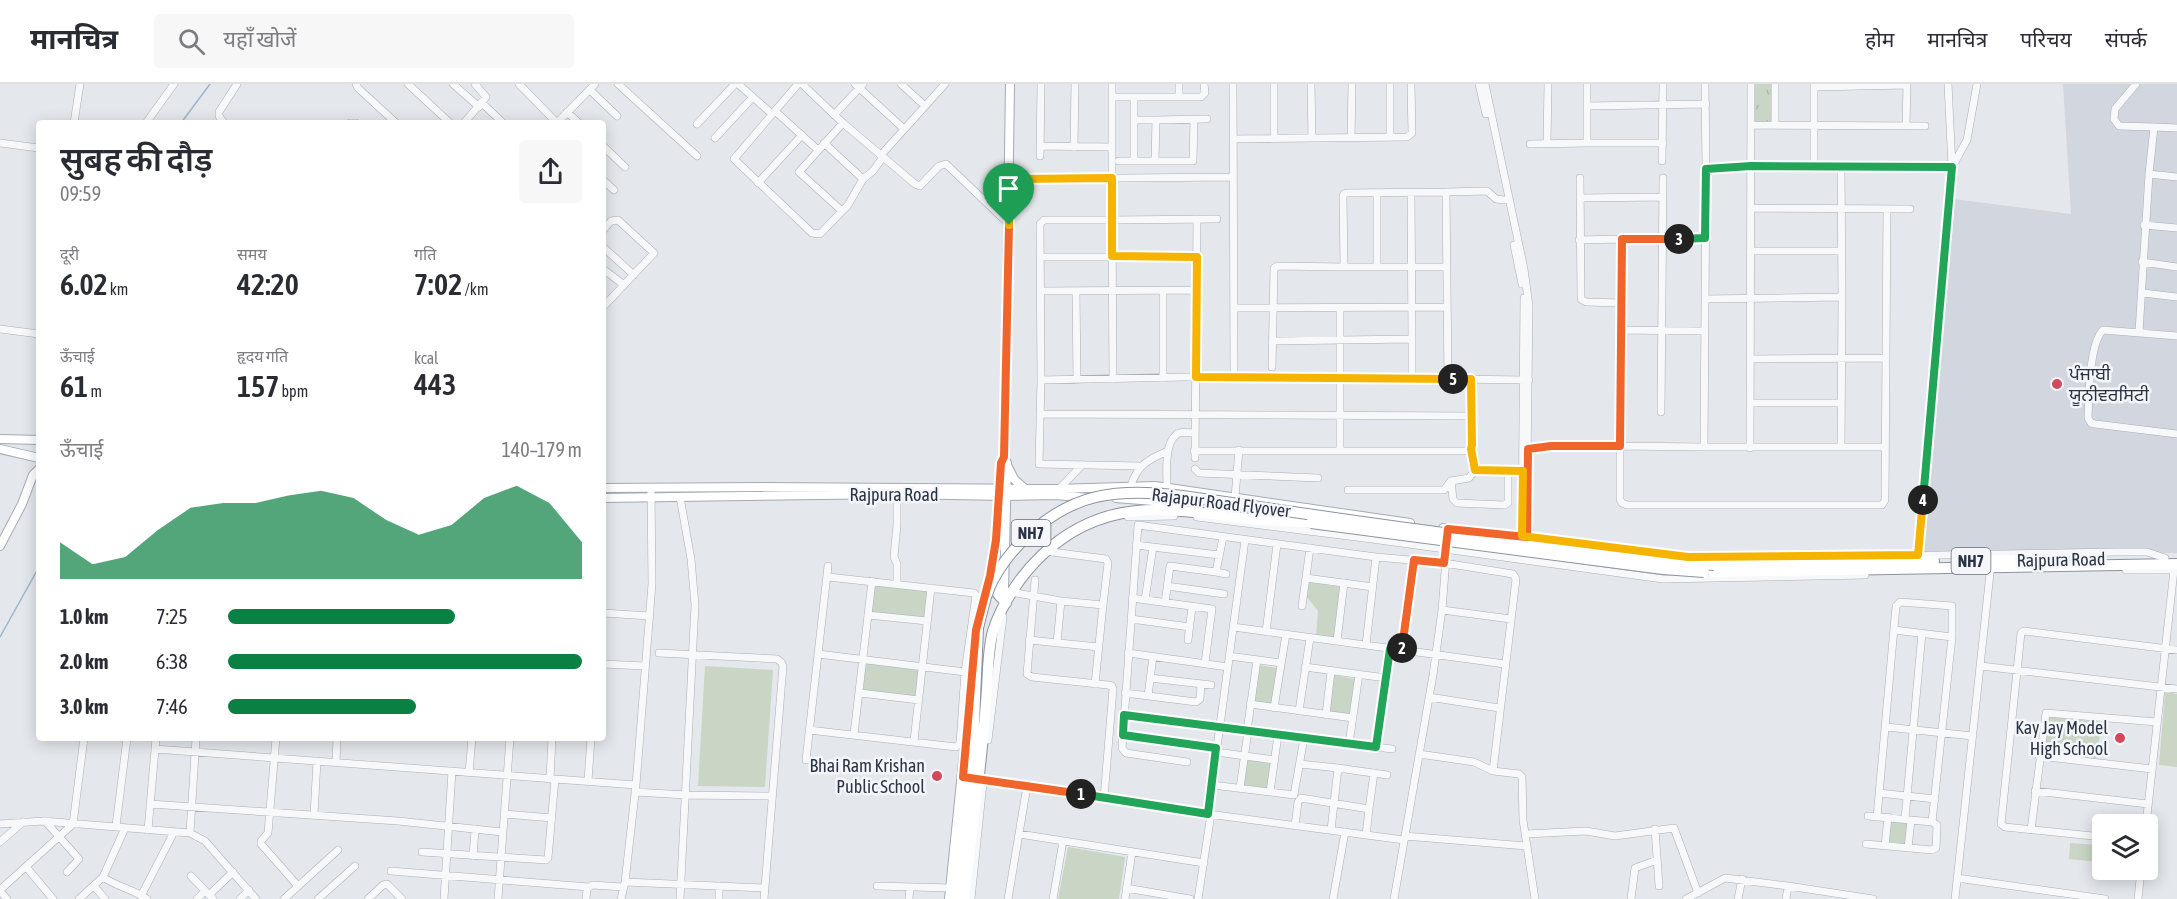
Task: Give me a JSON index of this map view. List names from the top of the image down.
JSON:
{
  "streets": {
    "highway": ["Rajpura Road", "Rajapur Road Flyover", "NH7"]
  },
  "crossings": [
    ["Rajpura Road", "Rajapur Road Flyover"],
    ["Rajpura Road", "NH7"],
    ["Rajapur Road Flyover", "NH7"]
  ],
  "places": ["ਪੰਜਾਬੀ ਯੂਨੀਵਰਸਿਟੀ", "Kay Jay Model High School", "Bhai Ram Krishan Public School"],
  "page": {
    "header": "मानचित्र",
    "search": "यहाँ खोजें",
    "nav": [
      "होम",
      "मानचित्र",
      "परिचय",
      "संपर्क"
    ],
    "heading": ["सुबह की दौड़", "09:59"],
    "stats": [
      ["दूरी", "6.02 km"],
      ["समय", "42:20"],
      ["गति", "7:02 /km"],
      ["ऊँचाई", "61 m"],
      ["हृदय गति", "157 bpm"],
      ["kcal", "443"]
    ],
    "pins": [
      "3",
      "5",
      "4",
      "2",
      "1"
    ],
    "chart": ["ऊँचाई", "140–179 m"],
    "list": [
      {
        "name": "1.0 km",
        "note": "7:25"
      },
      {
        "name": "2.0 km",
        "note": "6:38"
      },
      {
        "name": "3.0 km",
        "note": "7:46"
      }
    ]
  }
}
